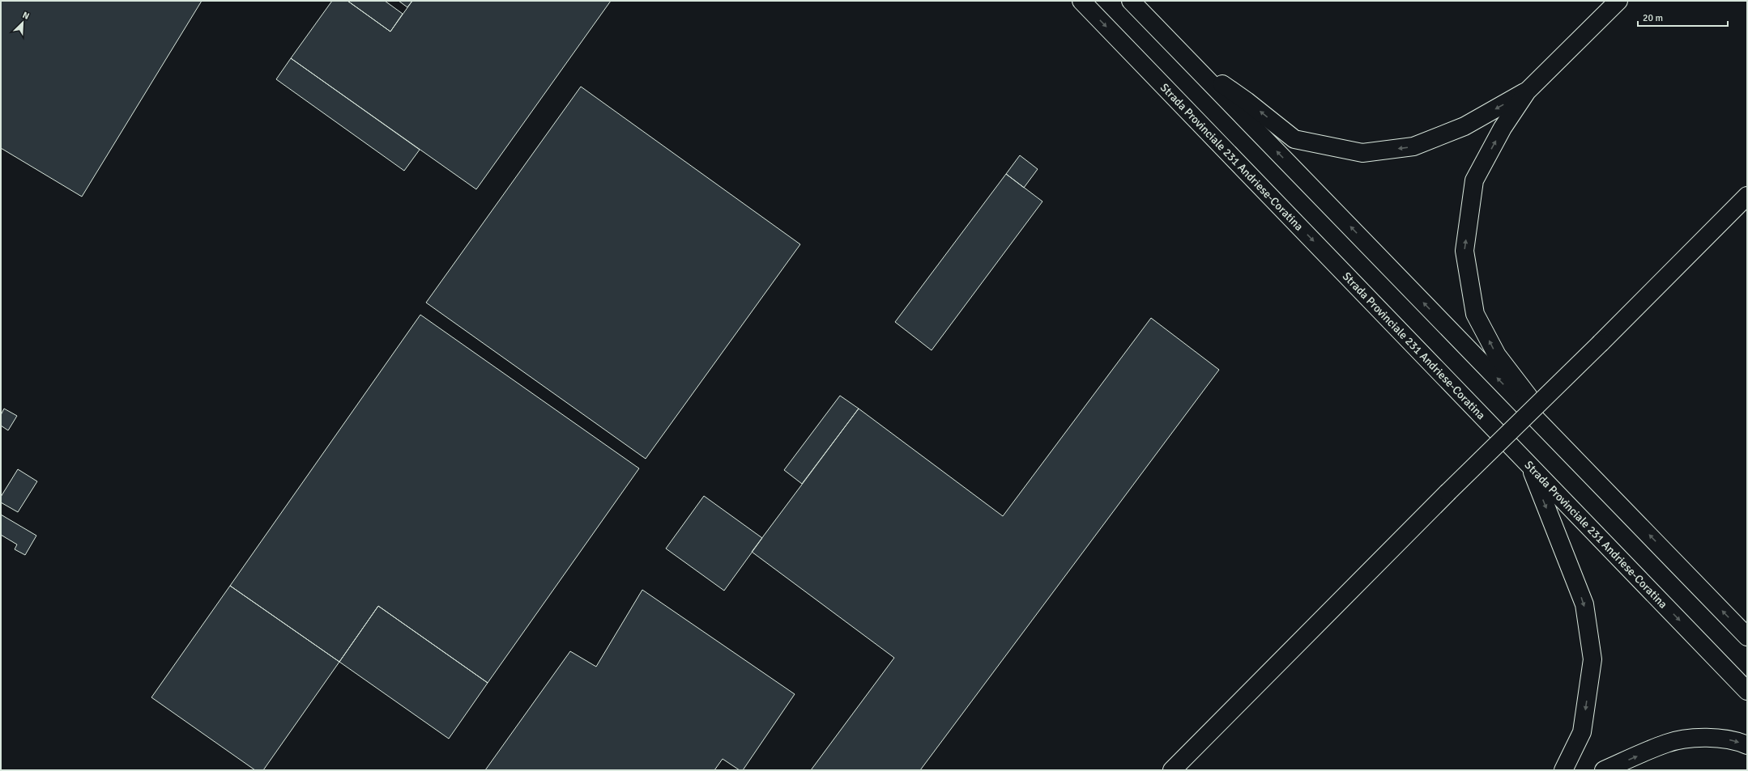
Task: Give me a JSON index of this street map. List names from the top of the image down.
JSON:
{
  "streets": {
    "main road": ["Strada Provinciale 231 Andriese-Coratina"]
  },
  "scale_bar": "20 m",
  "north": "top right"
}
